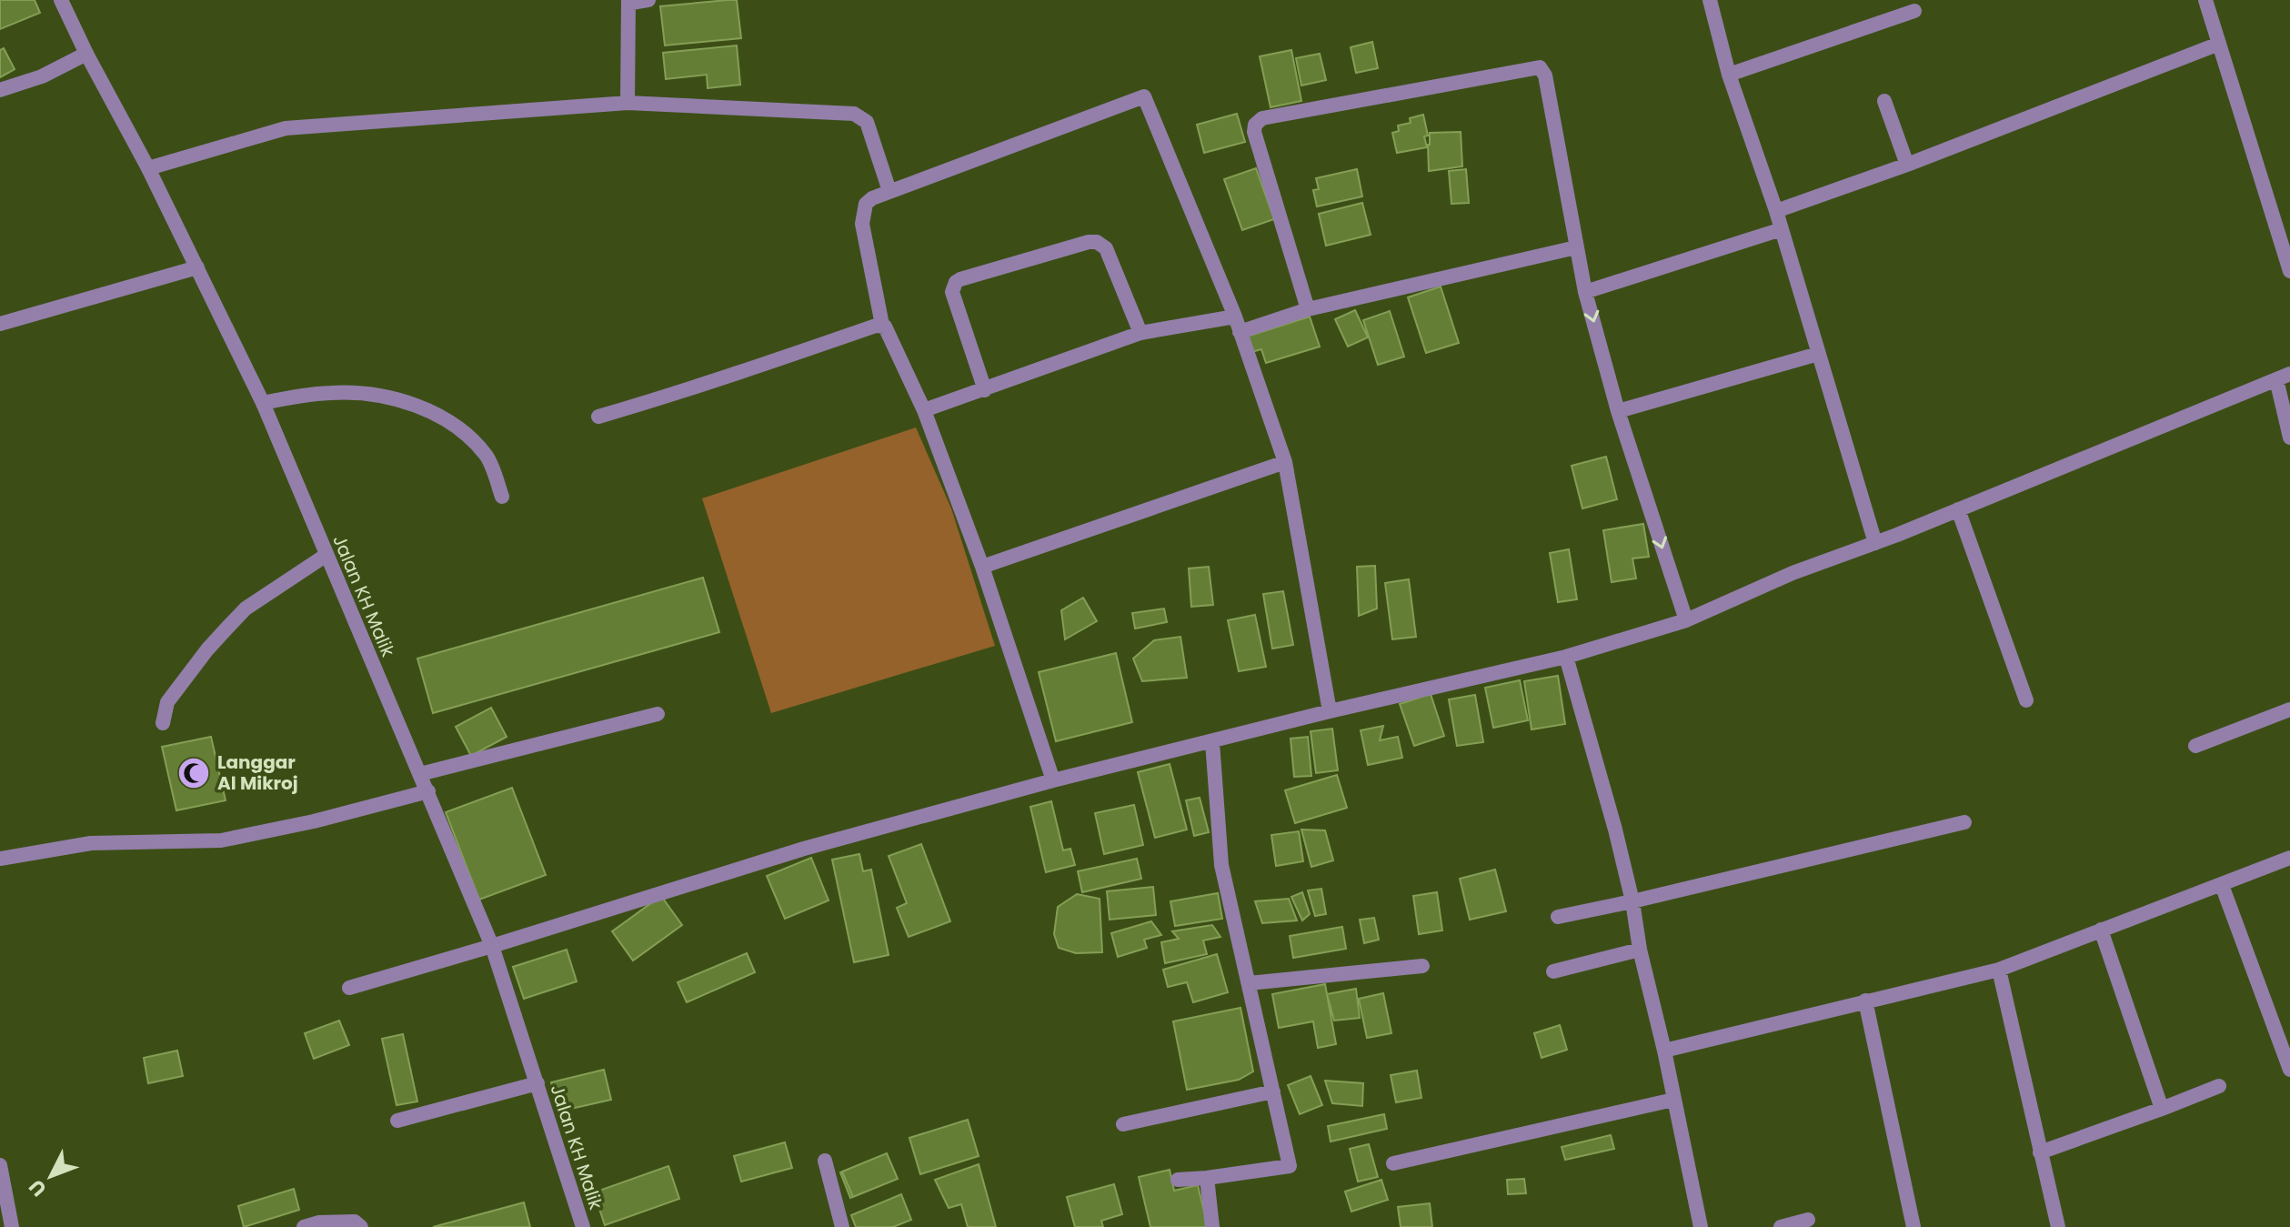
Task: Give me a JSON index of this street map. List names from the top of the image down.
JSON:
{
  "streets": {
    "street": ["Jalan KH Malik"]
  },
  "places": {
    "mosque": ["Langgar Al Mikroj"]
  },
  "north": "bottom left"
}
